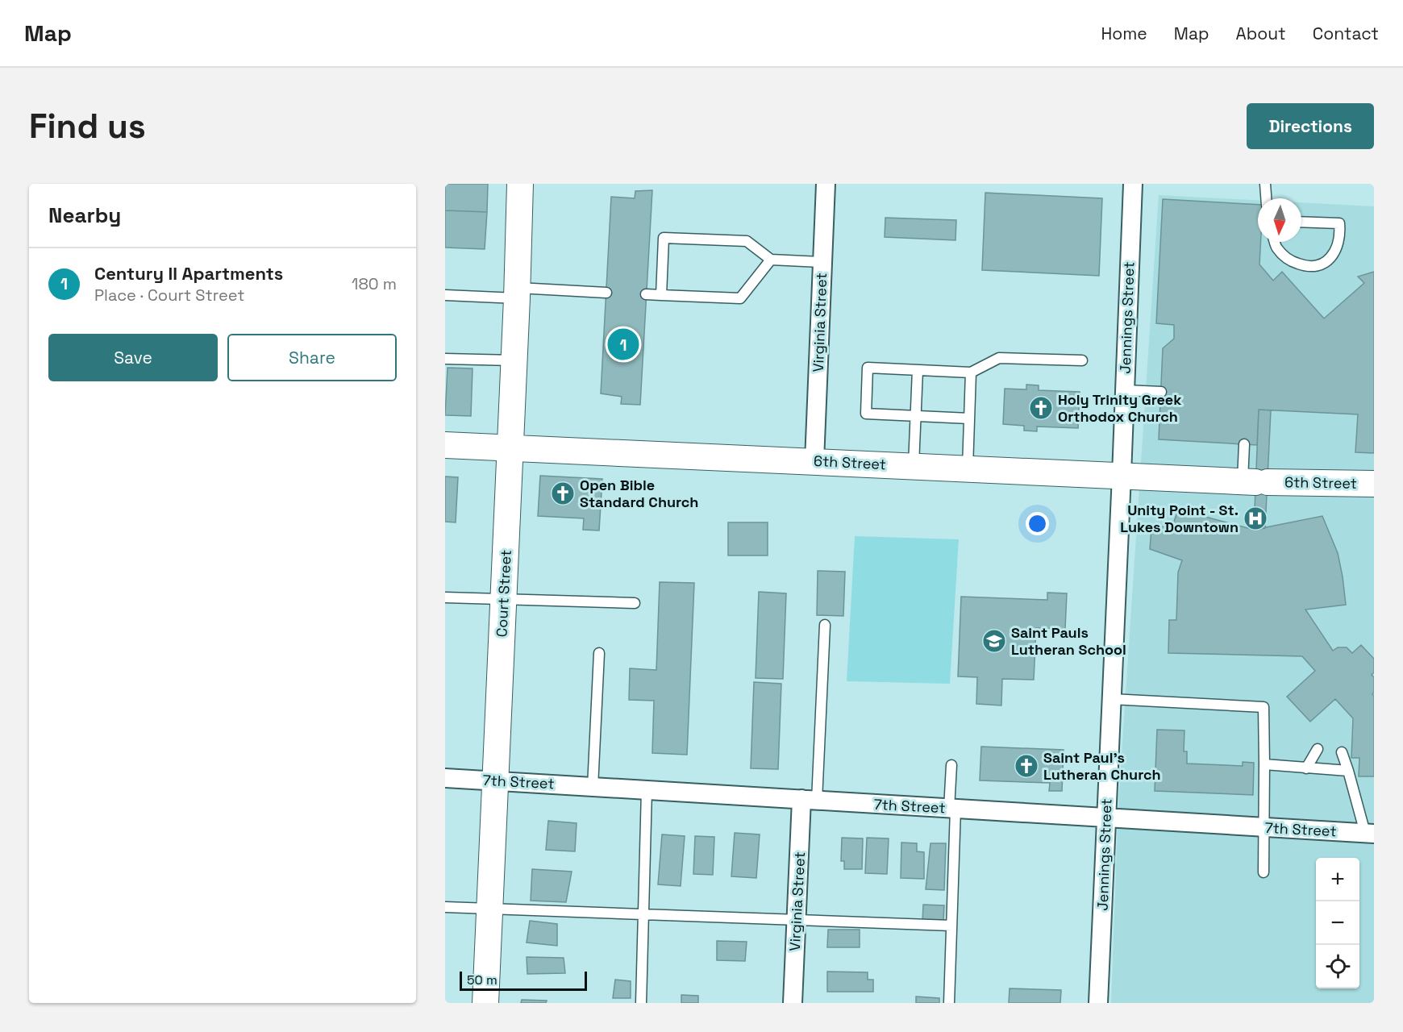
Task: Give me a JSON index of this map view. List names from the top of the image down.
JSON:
{
  "streets": {
    "main road": ["6th Street", "Court Street"],
    "street": ["Jennings Street", "Virginia Street", "7th Street"]
  },
  "crossings": [
    ["Jennings Street", "6th Street"],
    ["Jennings Street", "7th Street"],
    ["Virginia Street", "6th Street"],
    ["Virginia Street", "7th Street"],
    ["6th Street", "Court Street"],
    ["Court Street", "7th Street"]
  ],
  "places": {
    "church": ["Holy Trinity Greek Orthodox Church", "Open Bible Standard Church", "Saint Paul's Lutheran Church"],
    "hospital": ["Unity Point - St. Lukes Downtown"],
    "school or university": ["Saint Pauls Lutheran School"]
  },
  "scale_bar": "50 m",
  "north": "bottom",
  "page": {
    "header": "Map",
    "nav": [
      "Home",
      "Map",
      "About",
      "Contact"
    ],
    "buttons": [
      "Directions",
      ["Save", "Share"]
    ],
    "title": "Find us",
    "heading": "Nearby",
    "list": [
      {
        "mark": "1",
        "name": "Century II Apartments",
        "note": "Place · Court Street",
        "value": "180 m"
      }
    ],
    "pins": "1",
    "map_buttons": ["+", "−"],
    "scale": "50 m"
  }
}
